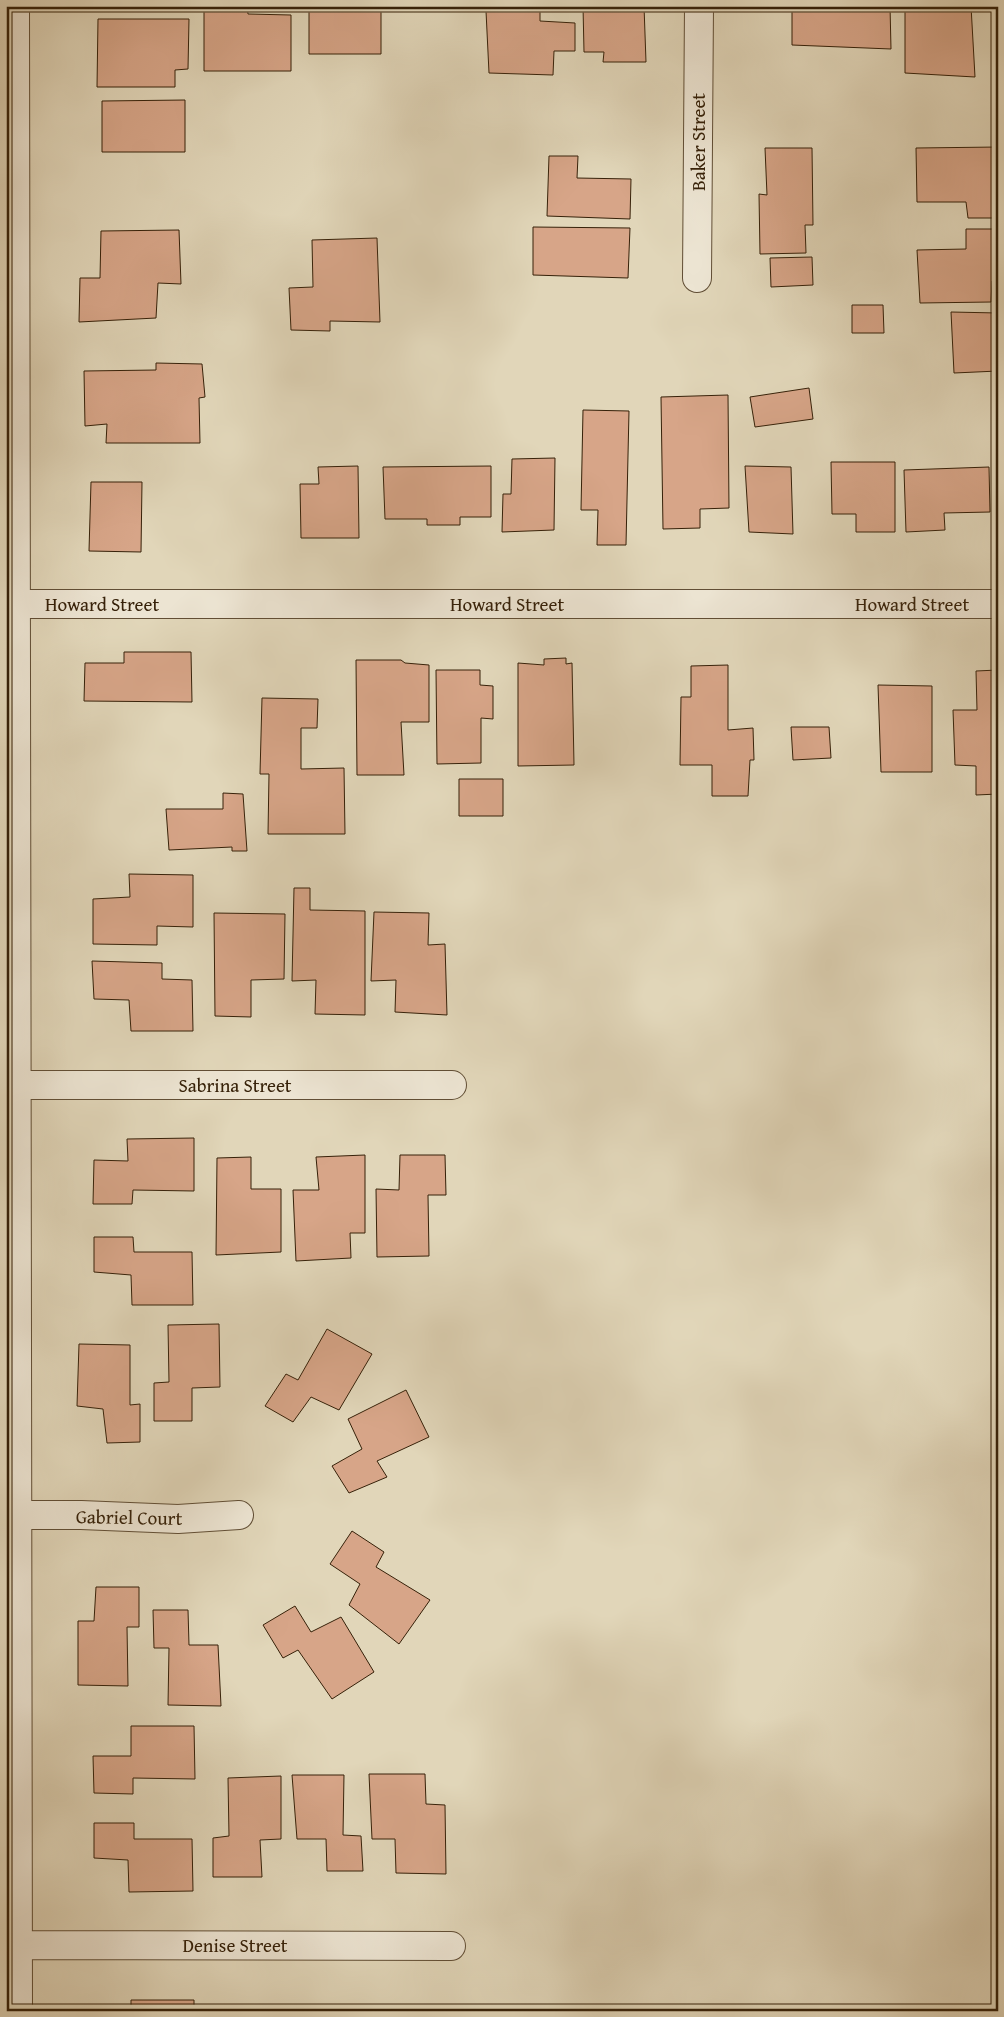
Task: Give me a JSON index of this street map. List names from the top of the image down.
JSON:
{
  "streets": {
    "street": [
      "Baker Street",
      "Howard Street",
      "Sabrina Street",
      "Gabriel Court",
      "Denise Street"
    ]
  }
}
